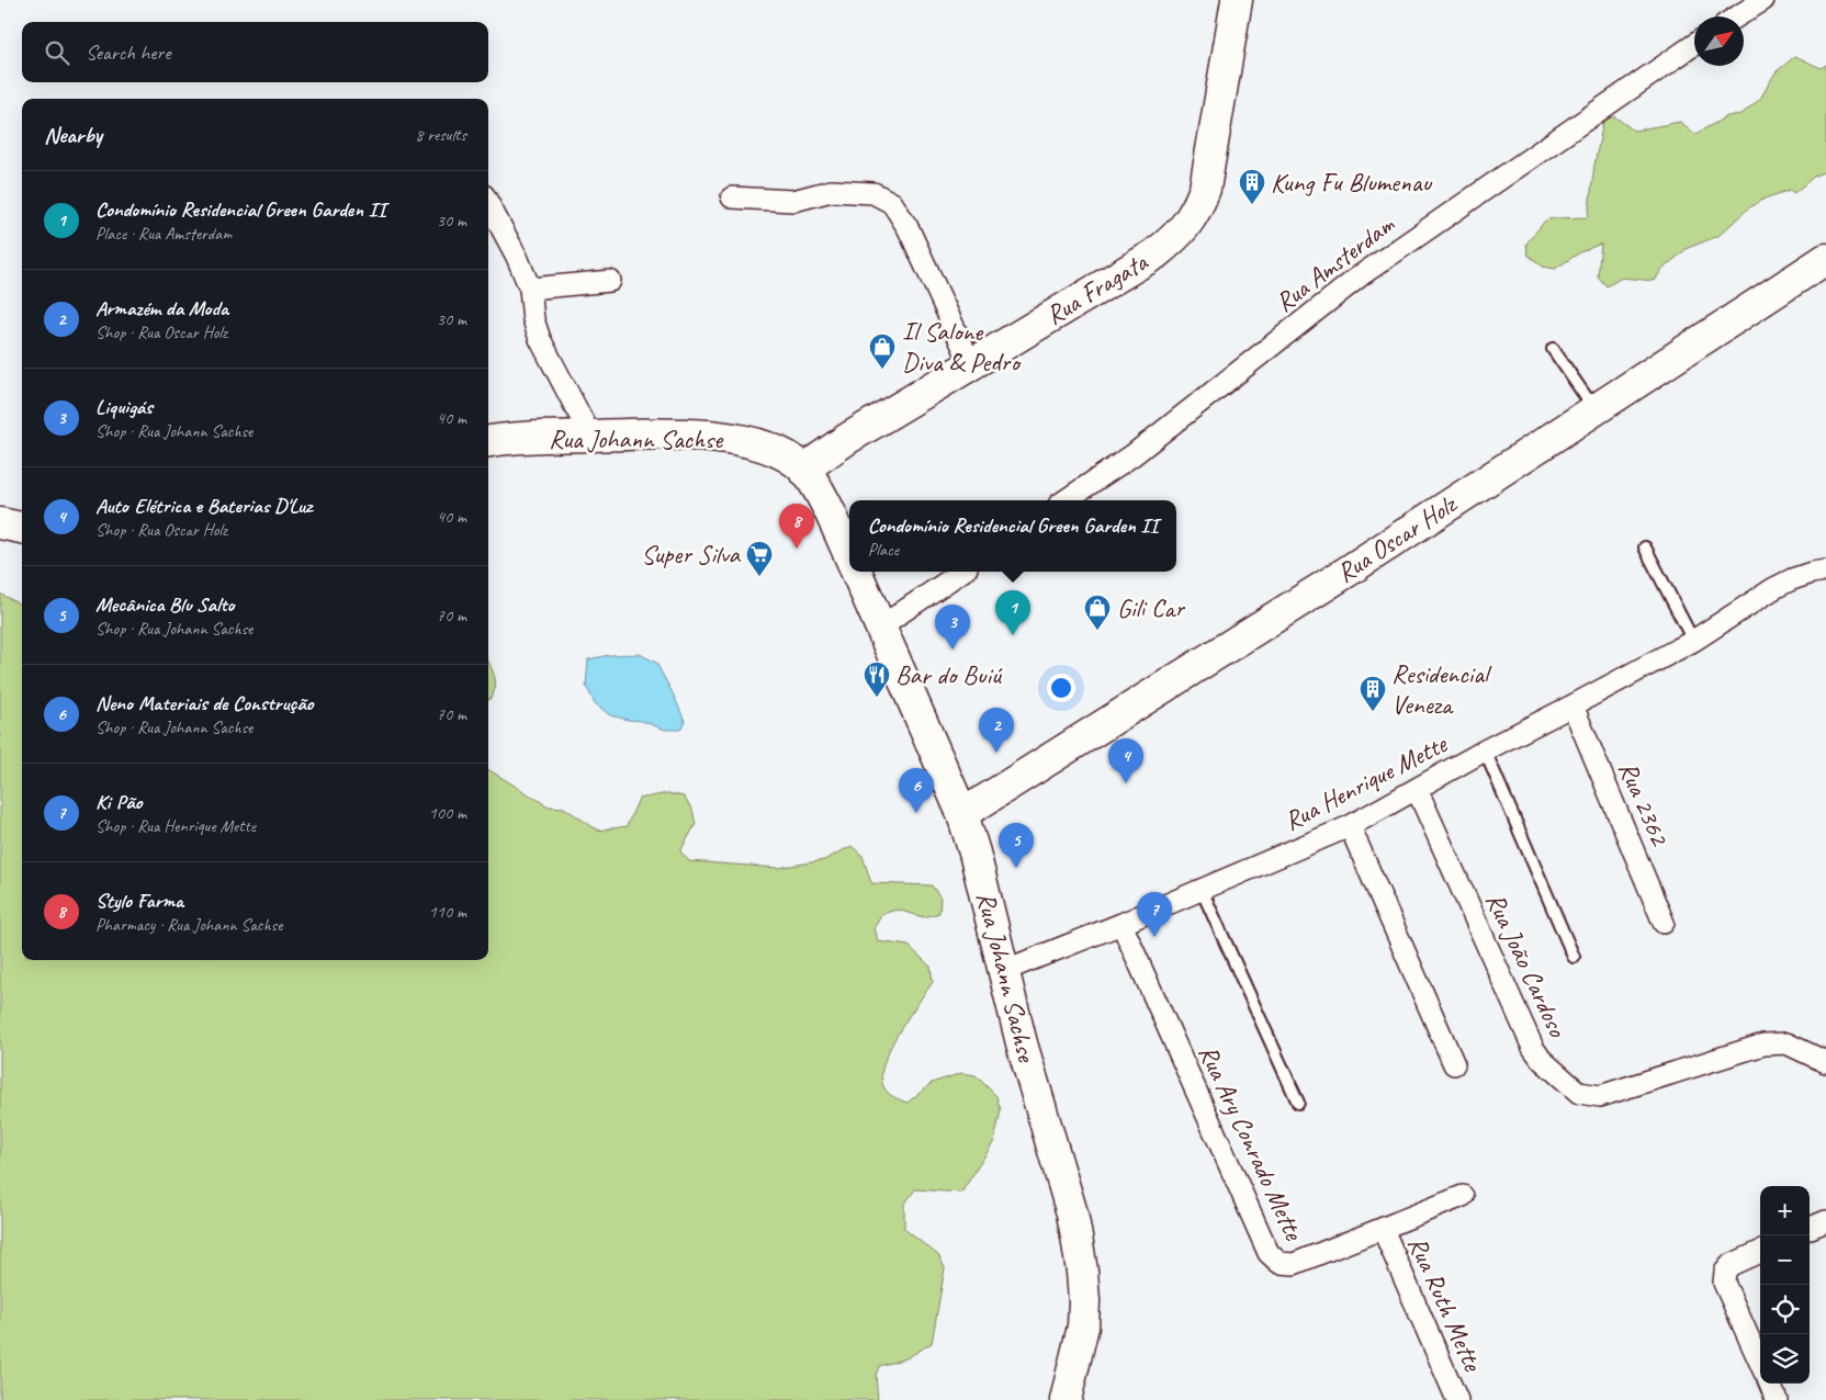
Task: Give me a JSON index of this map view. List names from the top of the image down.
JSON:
{
  "streets": {
    "street": [
      "Rua Amsterdam",
      "Rua Fragata",
      "Rua Johann Sachse",
      "Rua Oscar Holz",
      "Rua Henrique Mette",
      "Rua 2362",
      "Rua João Cardoso",
      "Rua Ary Conrado Mette",
      "Rua Ruth Mette"
    ]
  },
  "crossings": [
    ["Rua Fragata", "Rua Johann Sachse"],
    ["Rua Johann Sachse", "Rua Oscar Holz"],
    ["Rua Johann Sachse", "Rua Henrique Mette"],
    ["Rua Henrique Mette", "Rua 2362"],
    ["Rua Henrique Mette", "Rua João Cardoso"],
    ["Rua Henrique Mette", "Rua Ary Conrado Mette"],
    ["Rua Ary Conrado Mette", "Rua Ruth Mette"]
  ],
  "places": {
    "building": ["Kung Fu Blumenau", "Residencial Veneza"],
    "shop": ["Il Salone Diva & Pedro", "Gili Car"],
    "supermarket": ["Super Silva"],
    "restaurant": ["Bar do Buiú"]
  },
  "north": "top right",
  "page": {
    "search": "Search here",
    "heading": ["Nearby", "8 results"],
    "list": [
      {
        "mark": "1",
        "name": "Condomínio Residencial Green Garden II",
        "note": "Place · Rua Amsterdam",
        "value": "30 m"
      },
      {
        "mark": "2",
        "name": "Armazém da Moda",
        "note": "Shop · Rua Oscar Holz",
        "value": "30 m"
      },
      {
        "mark": "3",
        "name": "Liquigás",
        "note": "Shop · Rua Johann Sachse",
        "value": "40 m"
      },
      {
        "mark": "4",
        "name": "Auto Elétrica e Baterias D'Luz",
        "note": "Shop · Rua Oscar Holz",
        "value": "40 m"
      },
      {
        "mark": "5",
        "name": "Mecânica Blu Salto",
        "note": "Shop · Rua Johann Sachse",
        "value": "70 m"
      },
      {
        "mark": "6",
        "name": "Neno Materiais de Construção",
        "note": "Shop · Rua Johann Sachse",
        "value": "70 m"
      },
      {
        "mark": "7",
        "name": "Ki Pão",
        "note": "Shop · Rua Henrique Mette",
        "value": "100 m"
      },
      {
        "mark": "8",
        "name": "Stylo Farma",
        "note": "Pharmacy · Rua Johann Sachse",
        "value": "110 m"
      }
    ],
    "popup": ["Condomínio Residencial Green Garden II", "Place"],
    "pins": [
      "8",
      "1",
      "3",
      "2",
      "4",
      "6",
      "5",
      "7"
    ],
    "map_buttons": ["+", "−"]
  }
}
